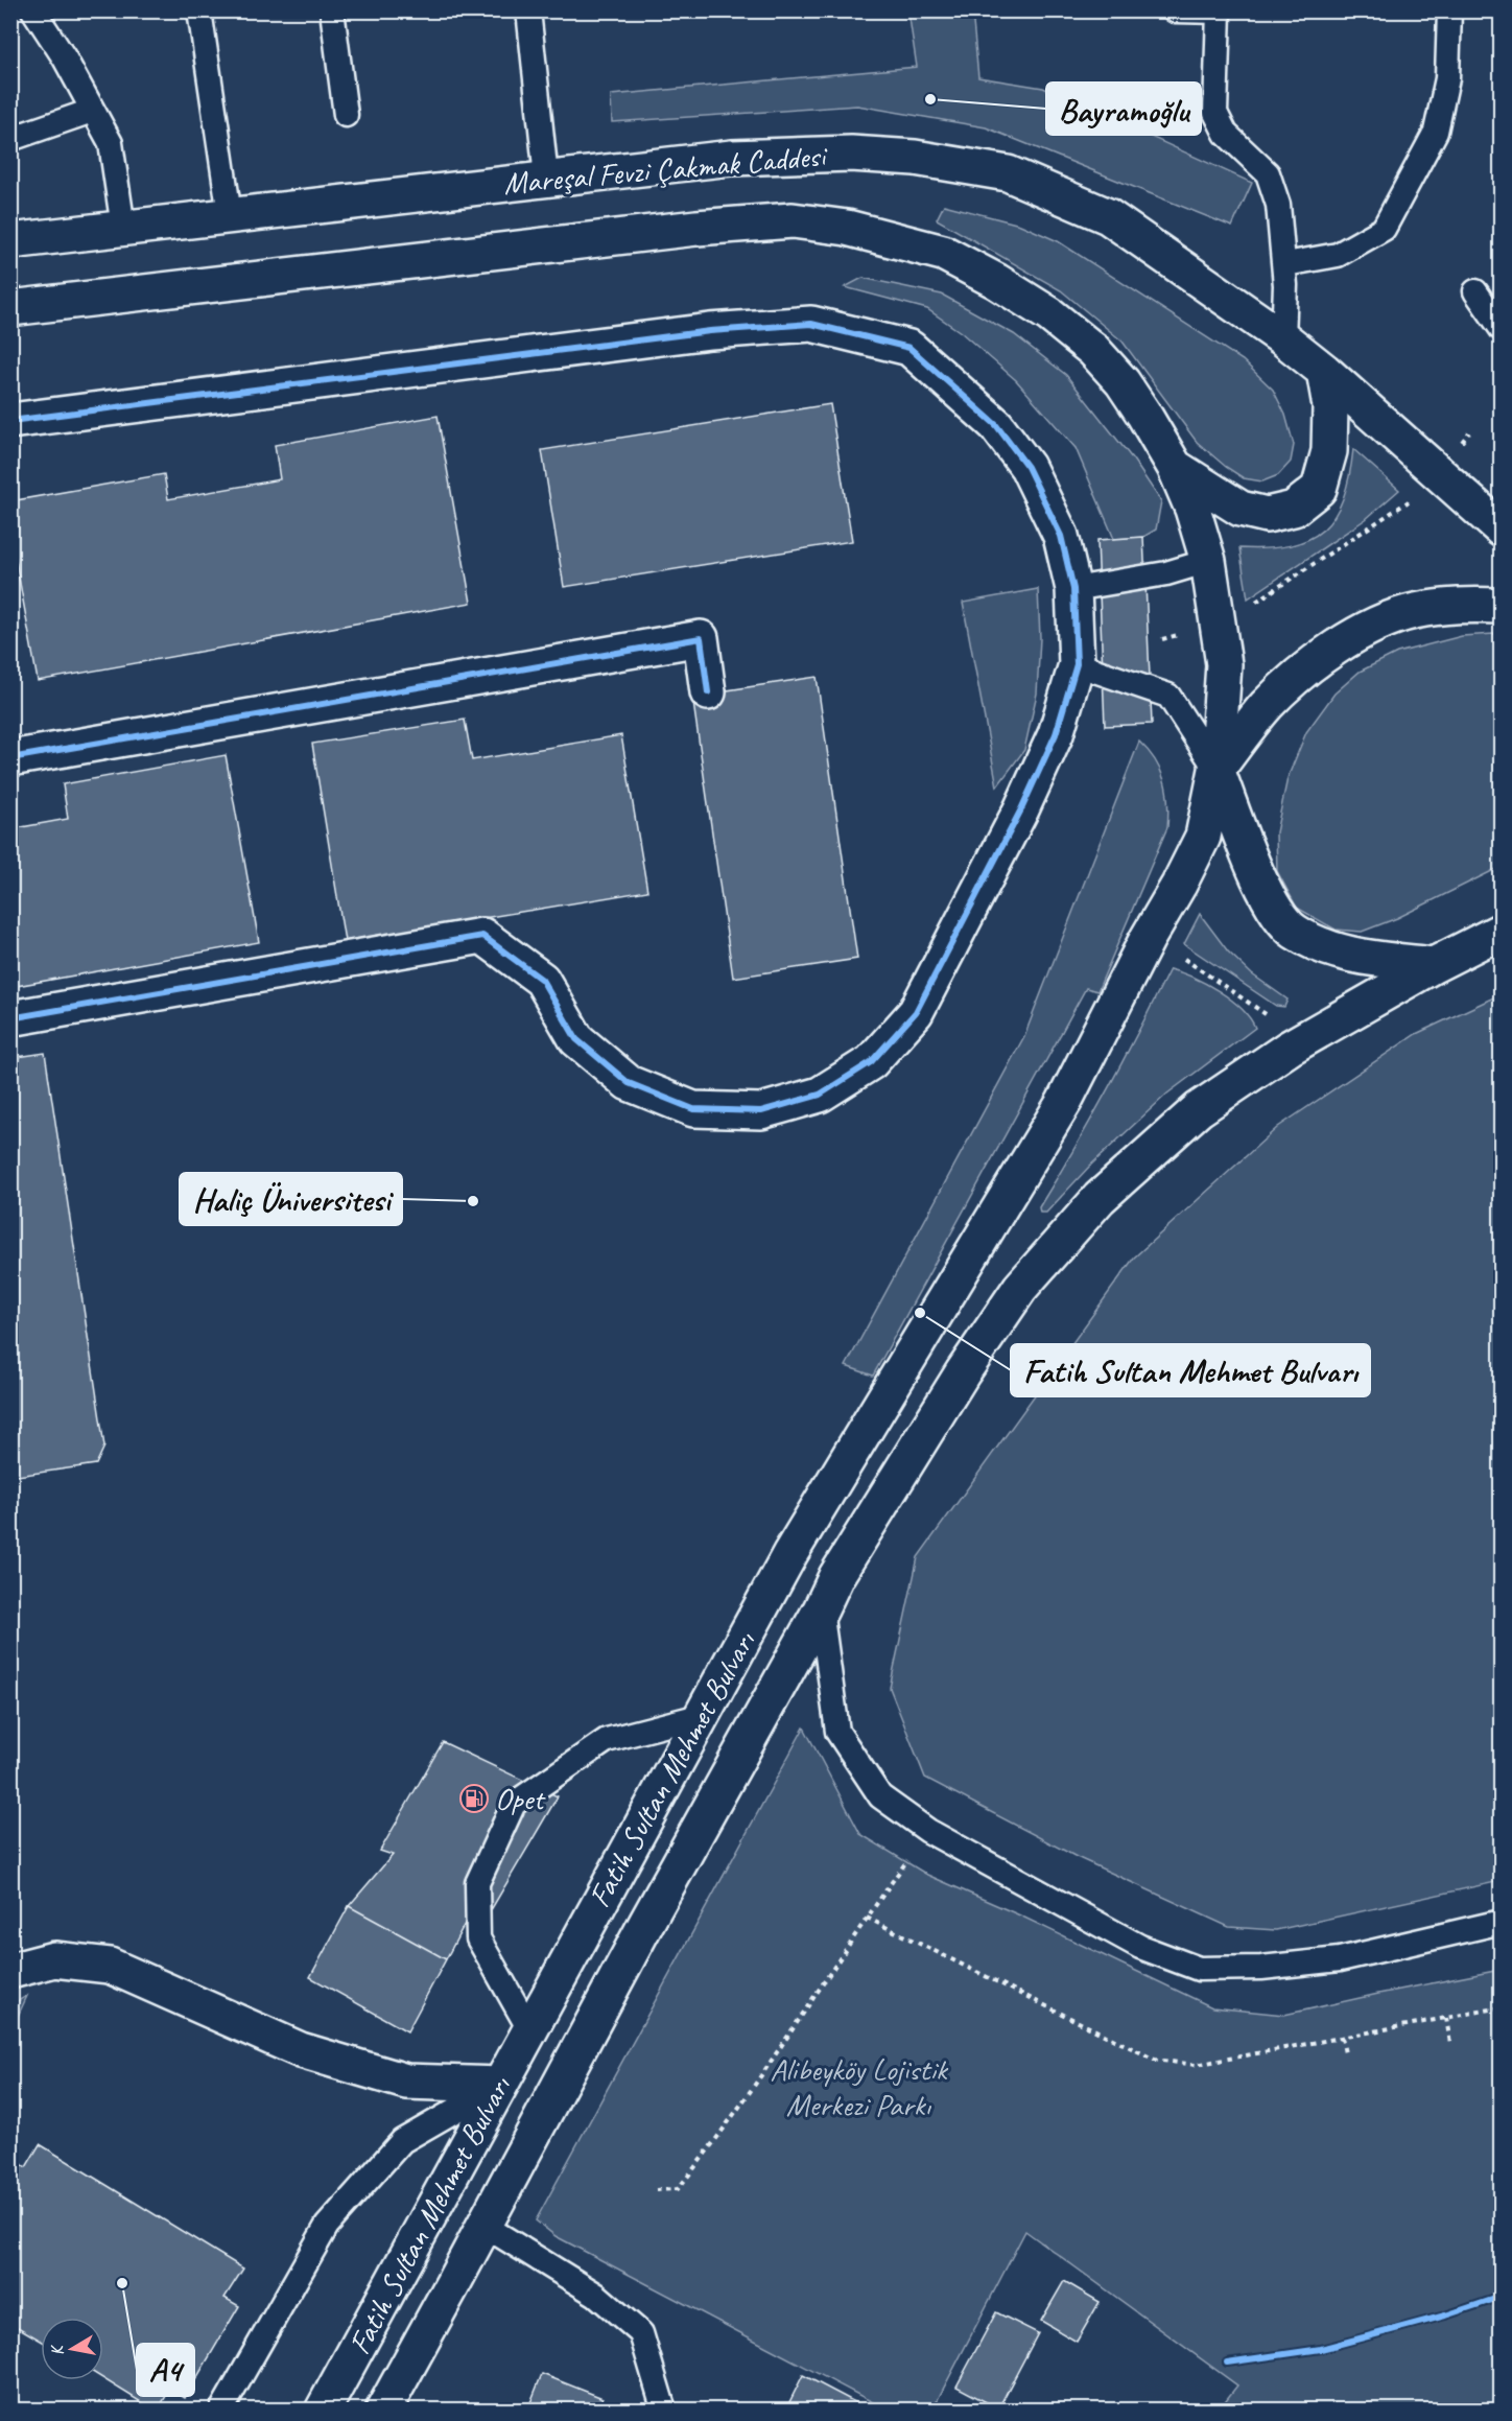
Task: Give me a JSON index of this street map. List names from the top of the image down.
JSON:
{
  "streets": {
    "main road": ["Mareşal Fevzi Çakmak Caddesi", "Fatih Sultan Mehmet Bulvarı"]
  },
  "crossings": [
    ["Mareşal Fevzi Çakmak Caddesi", "Fatih Sultan Mehmet Bulvarı"]
  ],
  "parks": ["Alibeyköy Lojistik Merkezi Parkı"],
  "places": {
    "other": [
      "Bayramoğlu",
      "Haliç Üniversitesi",
      "Fatih Sultan Mehmet Bulvarı",
      "A4"
    ],
    "fuel station": ["Opet"]
  },
  "north": "left"
}
